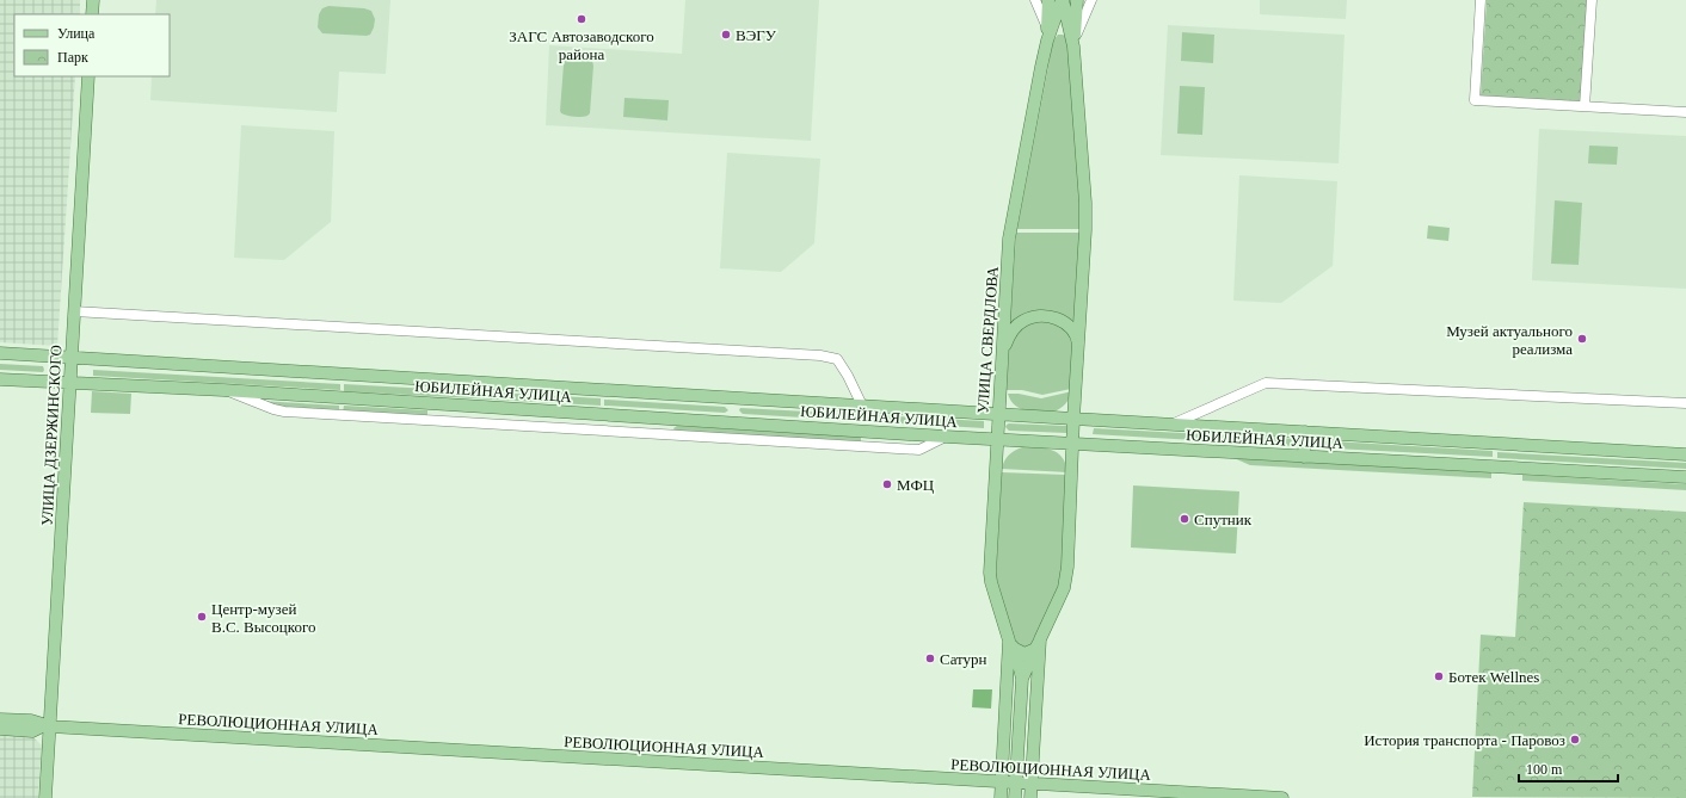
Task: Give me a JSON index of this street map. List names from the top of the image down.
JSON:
{
  "streets": {
    "main road": [
      "УЛИЦА СВЕРДЛОВА",
      "ЮБИЛЕЙНАЯ УЛИЦА",
      "УЛИЦА ДЗЕРЖИНСКОГО",
      "РЕВОЛЮЦИОННАЯ УЛИЦА"
    ]
  },
  "crossings": [
    ["УЛИЦА СВЕРДЛОВА", "ЮБИЛЕЙНАЯ УЛИЦА"],
    ["УЛИЦА СВЕРДЛОВА", "РЕВОЛЮЦИОННАЯ УЛИЦА"],
    ["ЮБИЛЕЙНАЯ УЛИЦА", "УЛИЦА ДЗЕРЖИНСКОГО"],
    ["УЛИЦА ДЗЕРЖИНСКОГО", "РЕВОЛЮЦИОННАЯ УЛИЦА"]
  ],
  "places": [
    "ЗАГС Автозаводского района",
    "ВЭГУ",
    "Музей актуального реализма",
    "МФЦ",
    "Спутник",
    "Центр-музей В.С. Высоцкого",
    "Сатурн",
    "Ботек Wellnes",
    "История транспорта - Паровоз"
  ],
  "legend": ["Улица", "Парк"],
  "scale_bar": "100 m"
}
